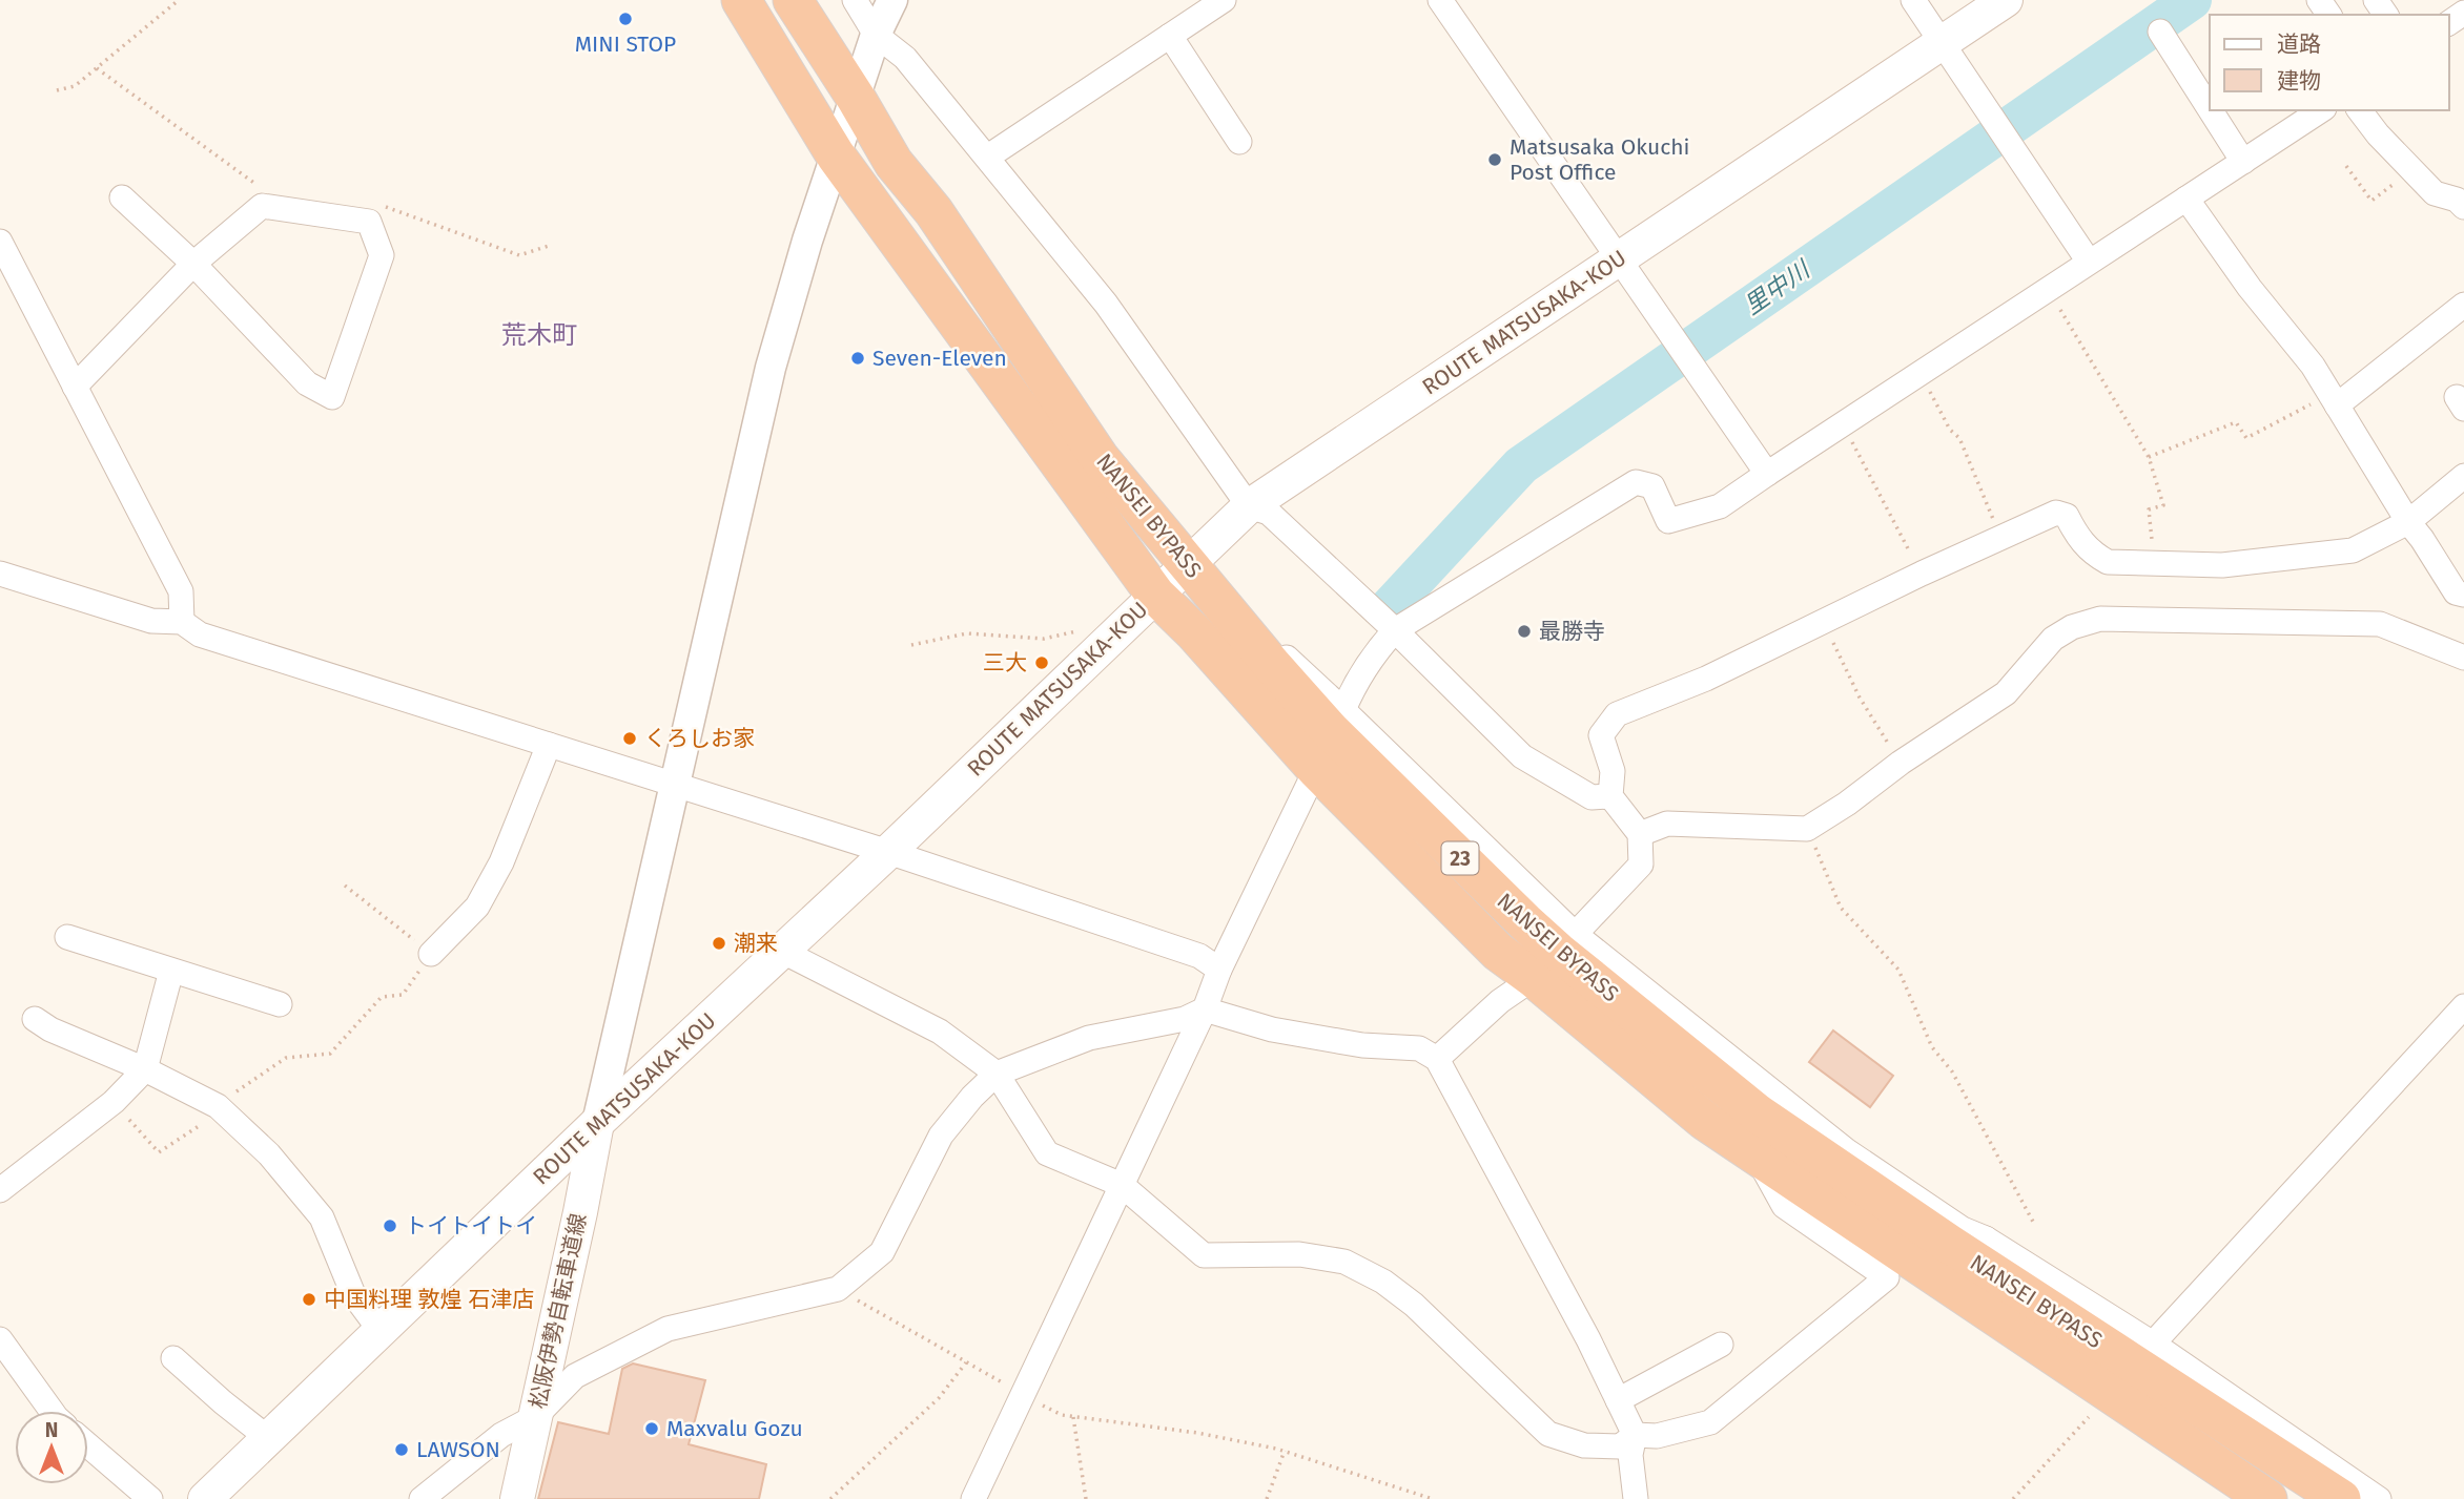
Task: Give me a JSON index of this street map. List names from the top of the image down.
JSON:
{
  "streets": {
    "highway": ["NANSEI BYPASS", "23"],
    "main road": ["ROUTE MATSUSAKA-KOU", "松阪伊勢自転車道線"]
  },
  "crossings": [
    ["ROUTE MATSUSAKA-KOU", "NANSEI BYPASS"],
    ["ROUTE MATSUSAKA-KOU", "松阪伊勢自転車道線"]
  ],
  "districts": ["荒木町"],
  "water": ["里中川"],
  "places": [
    "MINI STOP",
    "Matsusaka Okuchi Post Office",
    "Seven-Eleven",
    "最勝寺",
    "三大",
    "くろしお家",
    "潮来",
    "トイトイトイ",
    "中国料理 敦煌 石津店",
    "Maxvalu Gozu",
    "LAWSON"
  ],
  "legend": ["道路", "建物"],
  "north": "top"
}
